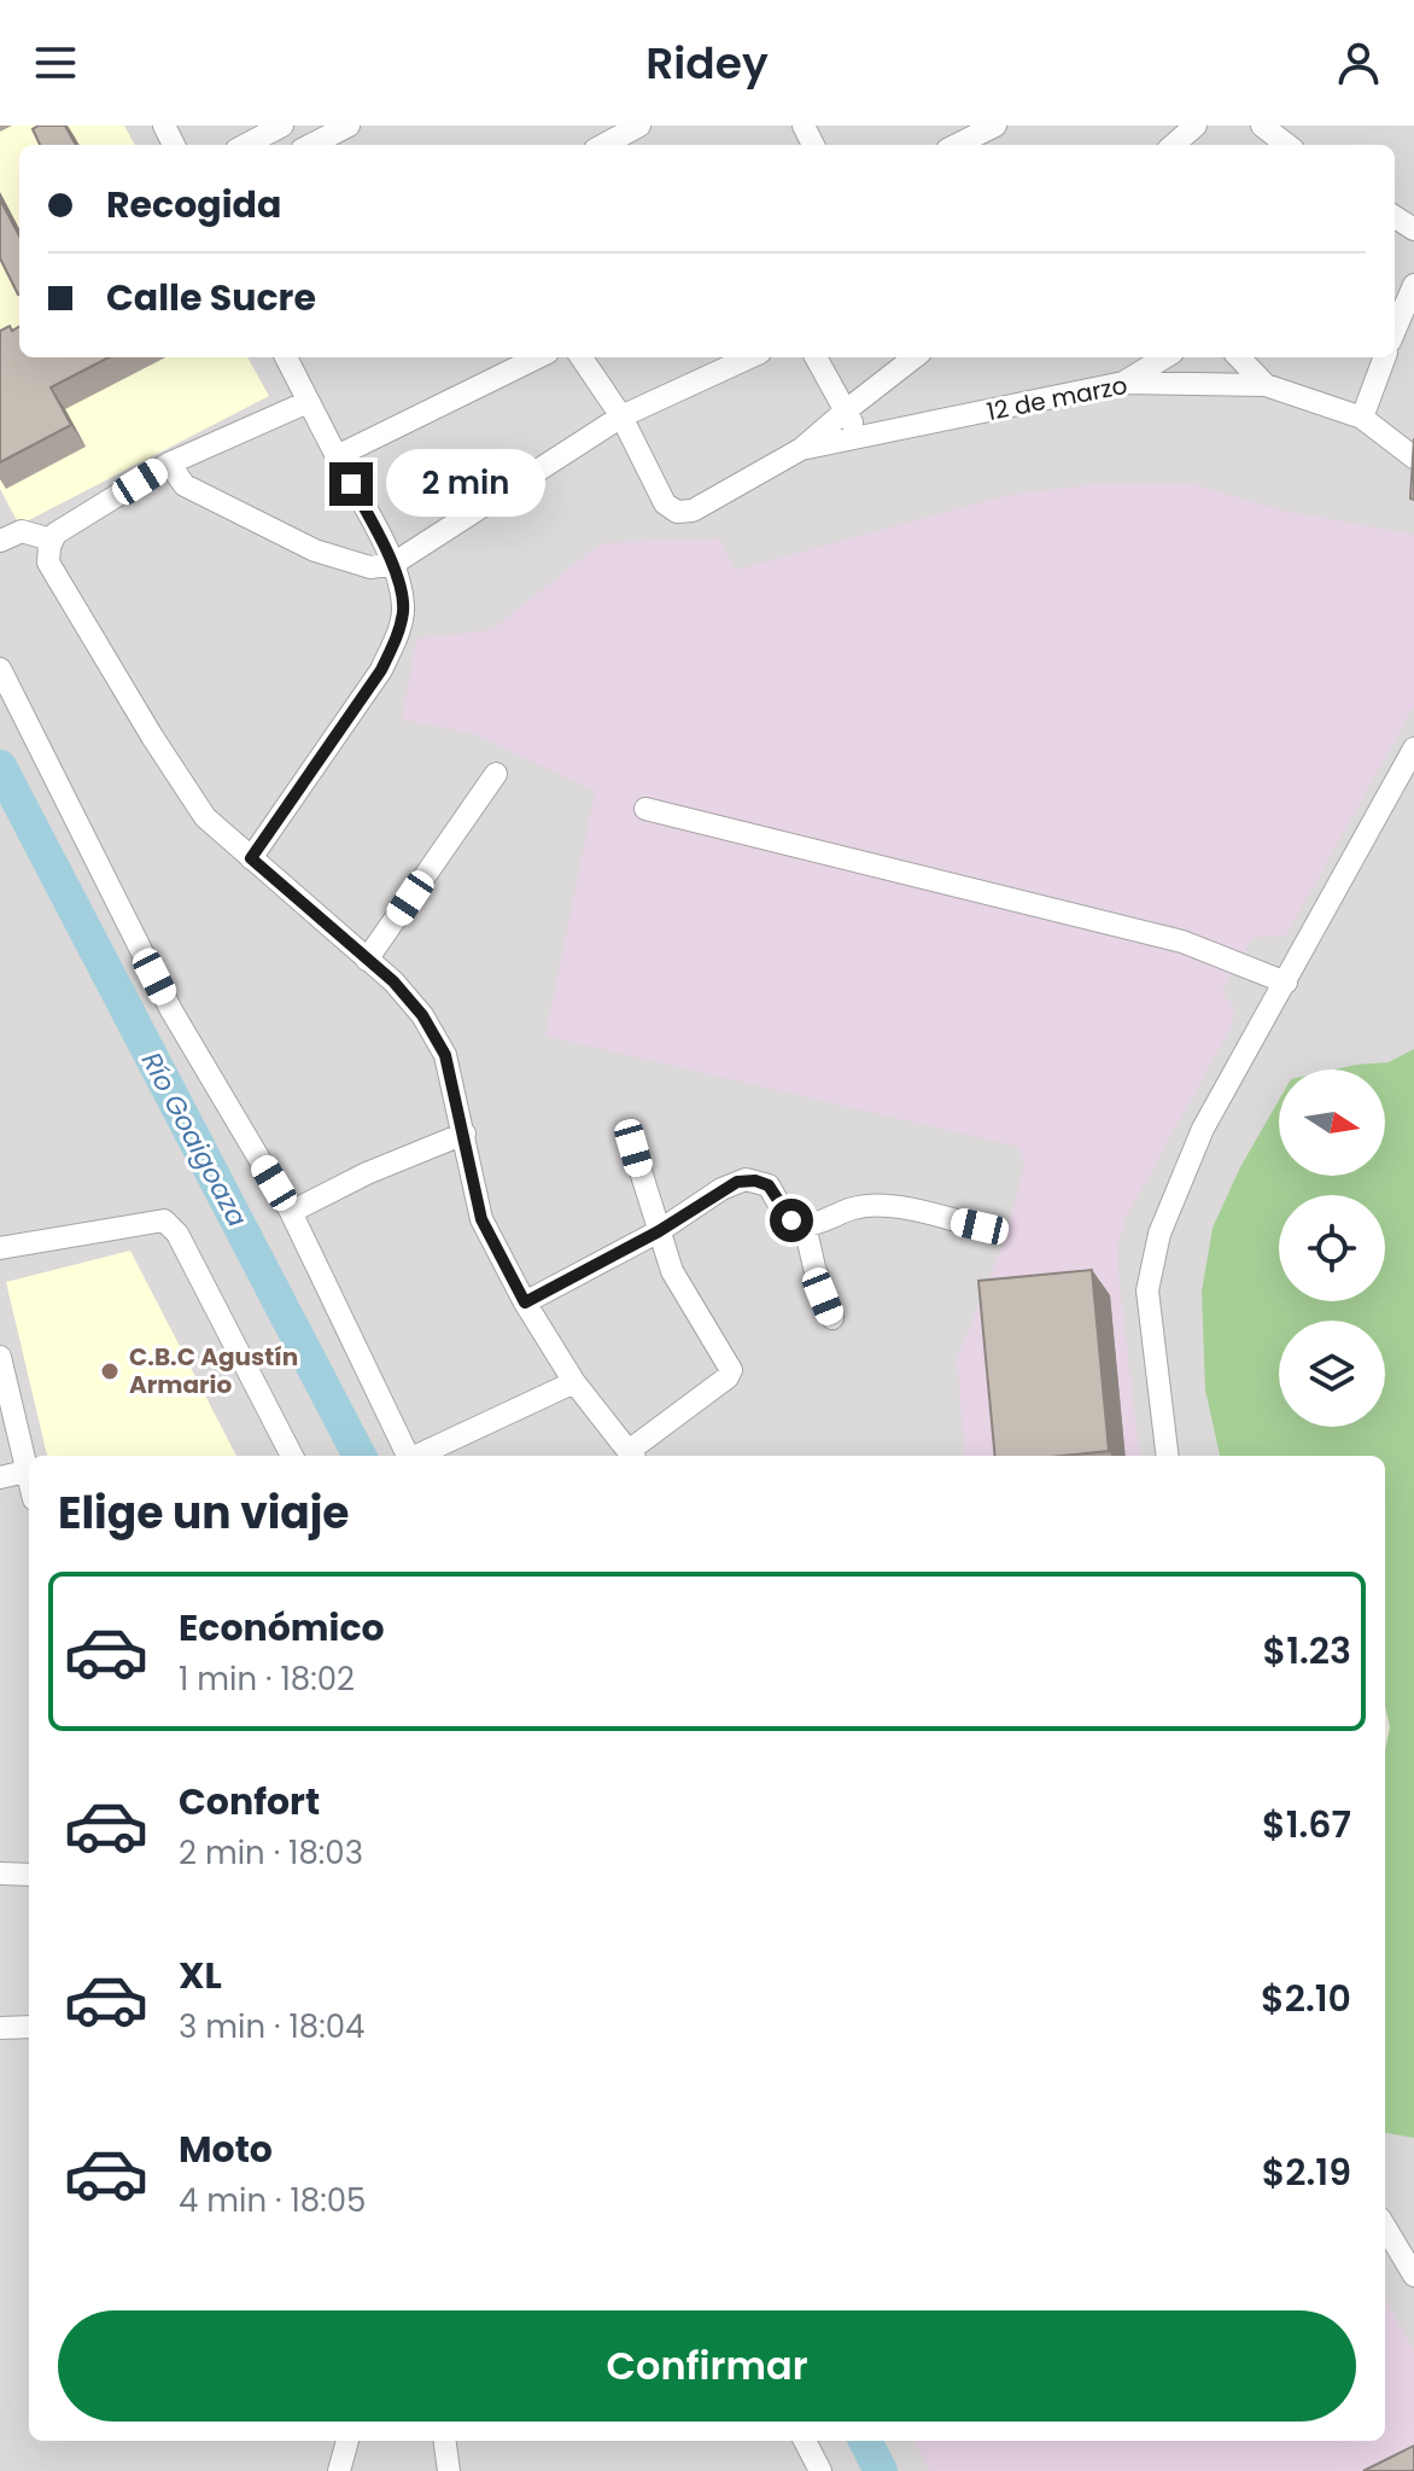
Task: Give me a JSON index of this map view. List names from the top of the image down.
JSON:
{
  "streets": {
    "street": ["12 de marzo"]
  },
  "water": ["Río Goaigoaza"],
  "places": ["C.B.C Agustín Armario"],
  "north": "right",
  "page": {
    "header": "Ridey",
    "banner": ["Recogida", "Calle Sucre"],
    "bubble": "2 min",
    "heading": "Elige un viaje",
    "list": [
      {
        "name": "Económico",
        "note": "1 min · 18:02",
        "value": "$1.23"
      },
      {
        "name": "Confort",
        "note": "2 min · 18:03",
        "value": "$1.67"
      },
      {
        "name": "XL",
        "note": "3 min · 18:04",
        "value": "$2.10"
      },
      {
        "name": "Moto",
        "note": "4 min · 18:05",
        "value": "$2.19"
      }
    ],
    "buttons": "Confirmar"
  }
}
